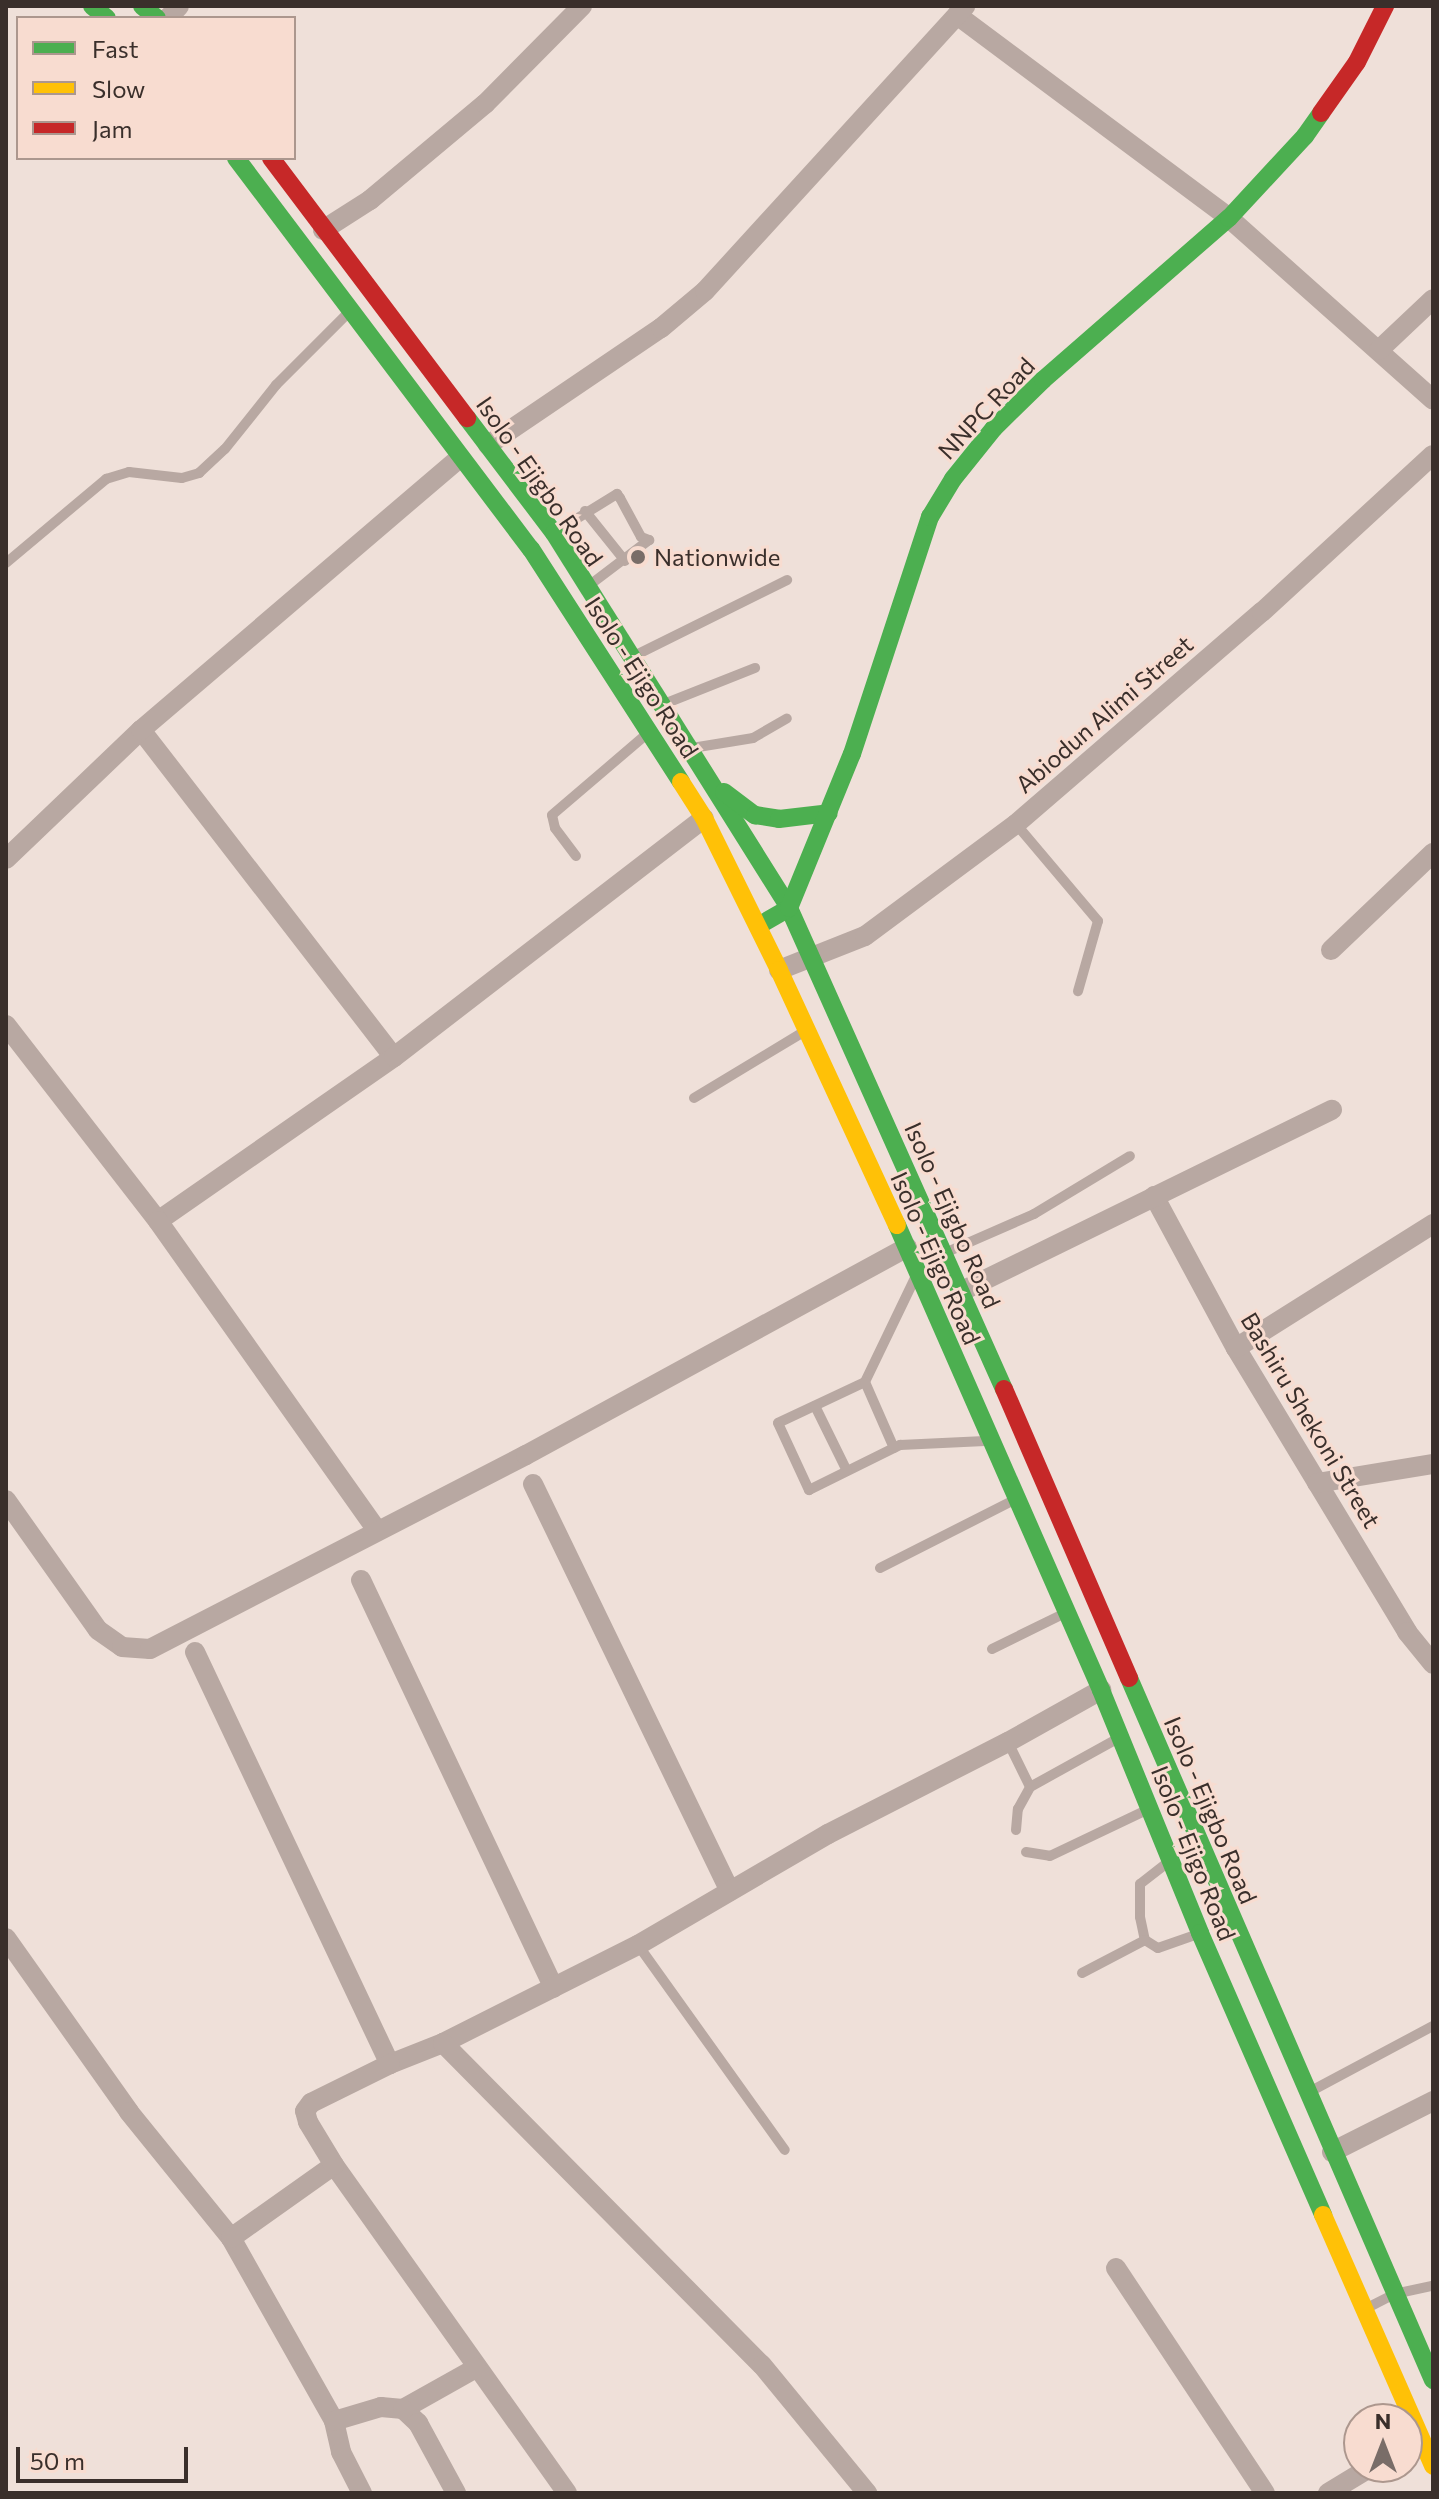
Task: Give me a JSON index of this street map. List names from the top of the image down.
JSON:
{
  "streets": {
    "main road": ["NNPC Road", "Isolo - Ejigbo Road", "Isolo - Ejigo Road"],
    "street": ["Abiodun Alimi Street", "Bashiru Shekoni Street"]
  },
  "crossings": [
    ["NNPC Road", "Isolo - Ejigbo Road"],
    ["Isolo - Ejigbo Road", "Isolo - Ejigo Road"],
    ["Isolo - Ejigbo Road", "Abiodun Alimi Street"],
    ["Isolo - Ejigo Road", "Abiodun Alimi Street"]
  ],
  "places": ["Nationwide"],
  "legend": ["Fast", "Slow", "Jam"],
  "scale_bar": "50 m",
  "north": "top"
}
